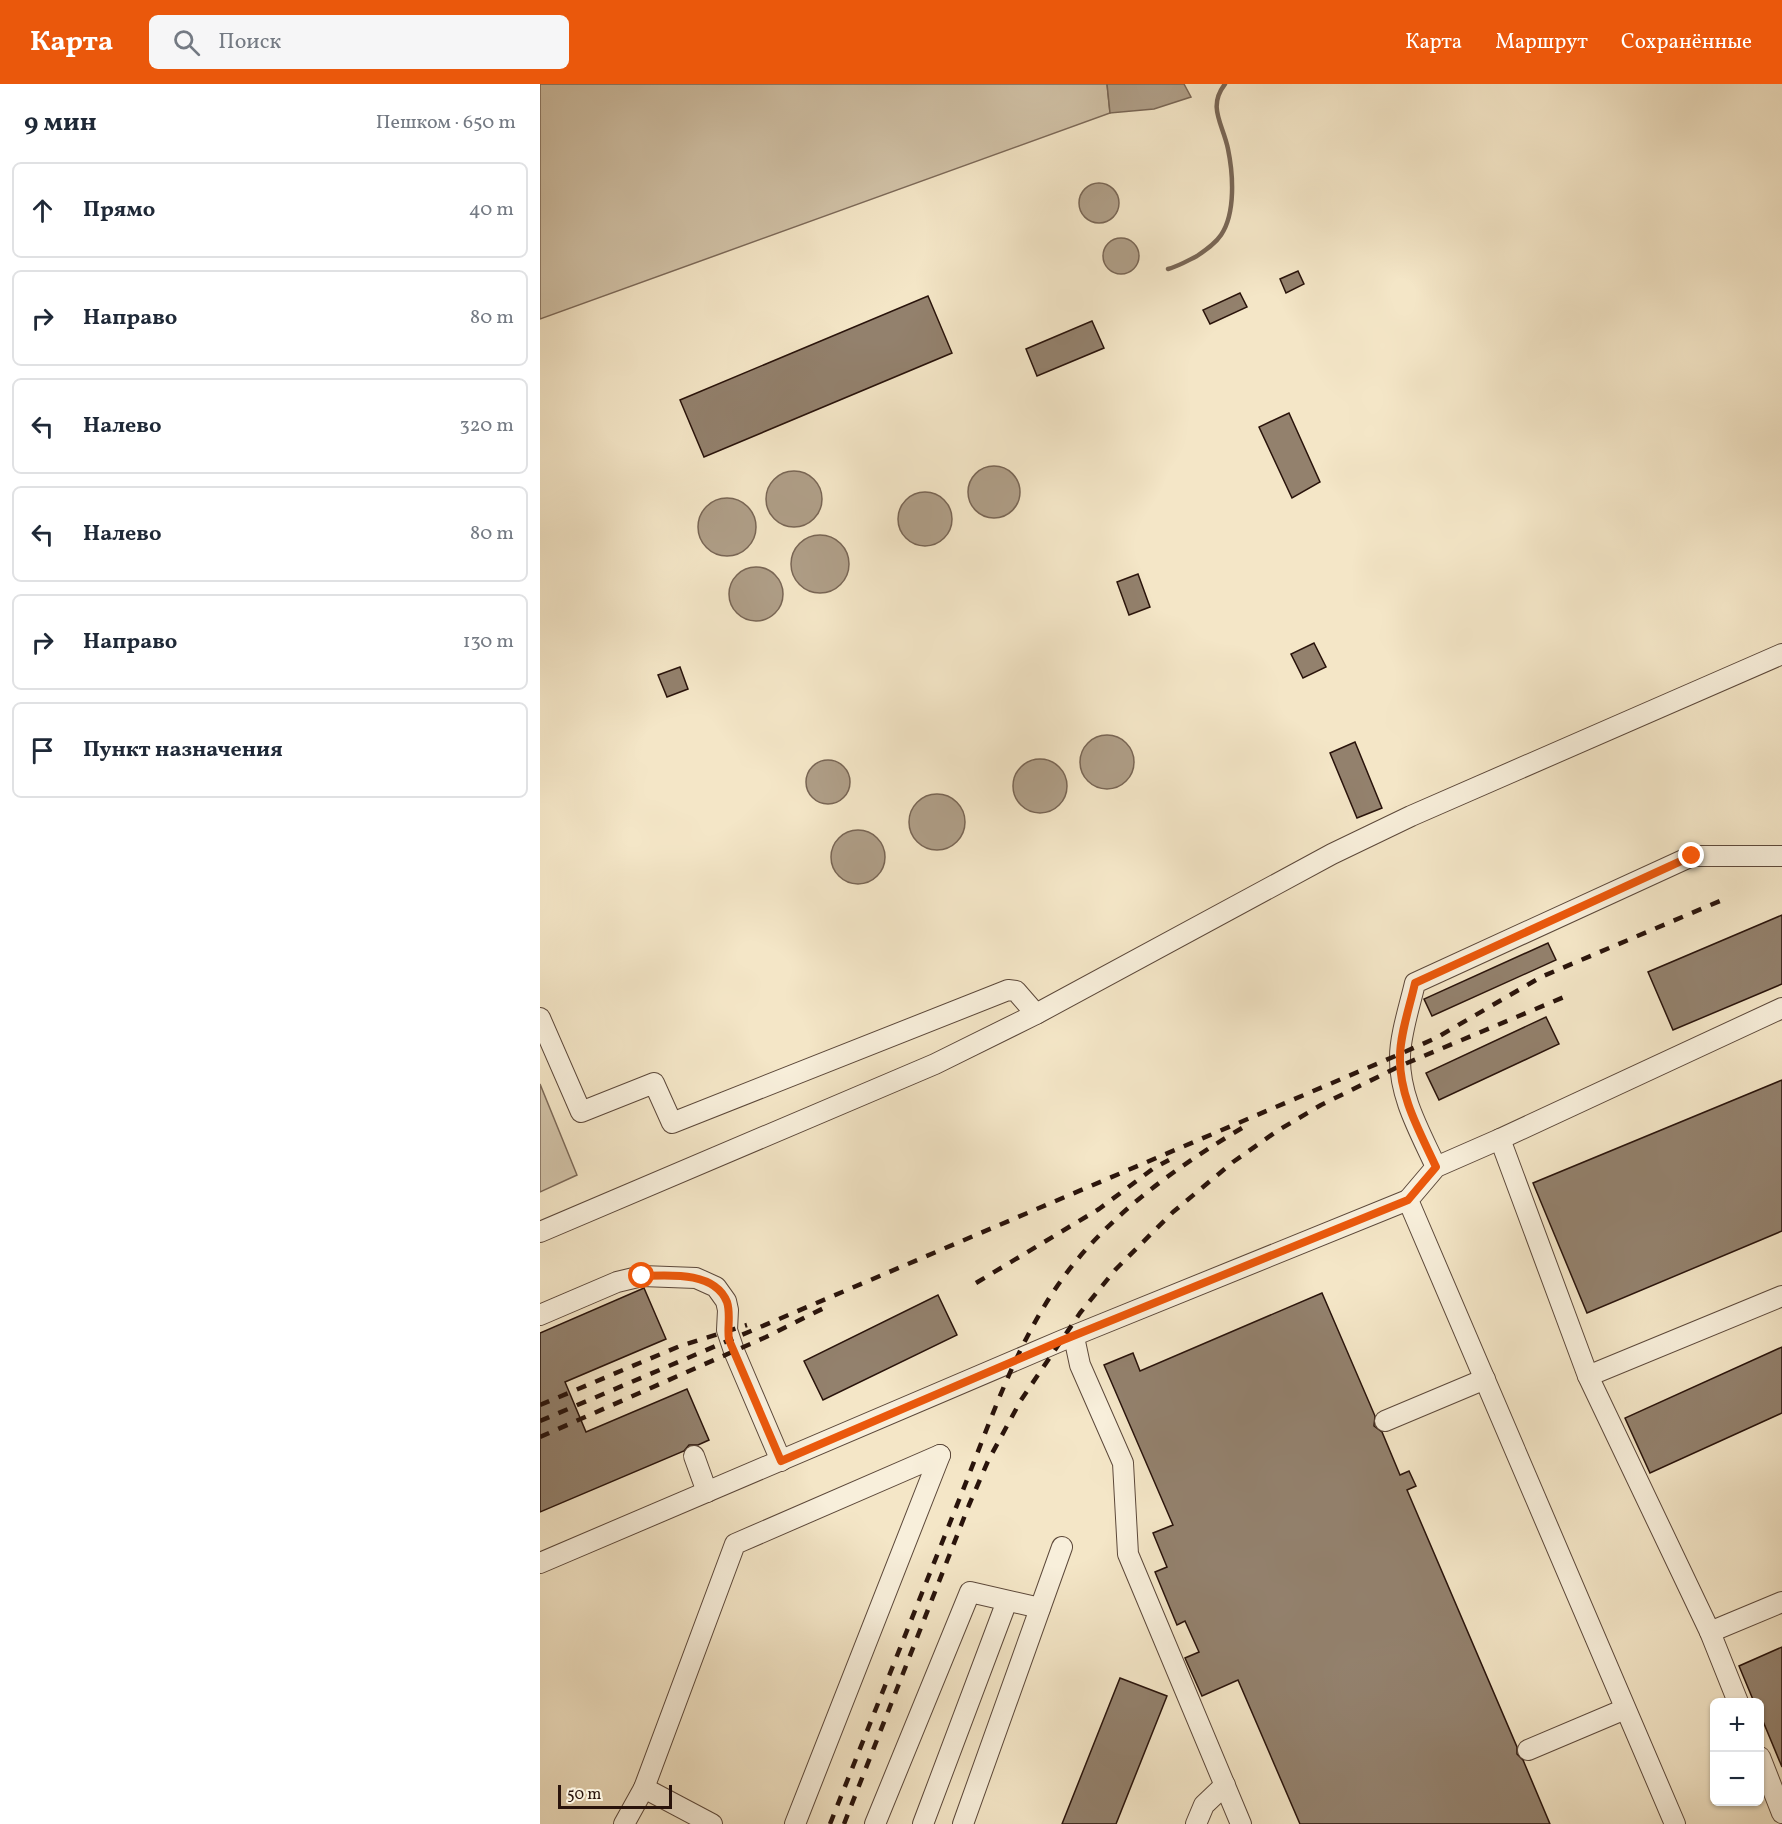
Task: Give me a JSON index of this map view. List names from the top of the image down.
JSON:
{
  "scale_bar": "50 m",
  "page": {
    "header": "Карта",
    "search": "Поиск",
    "nav": ["Карта", "Маршрут", "Сохранённые"],
    "heading": ["9 мин", "Пешком · 650 m"],
    "list": [
      ["Прямо", "40 m"],
      ["Направо", "80 m"],
      ["Налево", "320 m"],
      ["Налево", "80 m"],
      ["Направо", "130 m"],
      "Пункт назначения"
    ],
    "map_buttons": ["+", "−"],
    "scale": "50 m"
  }
}
